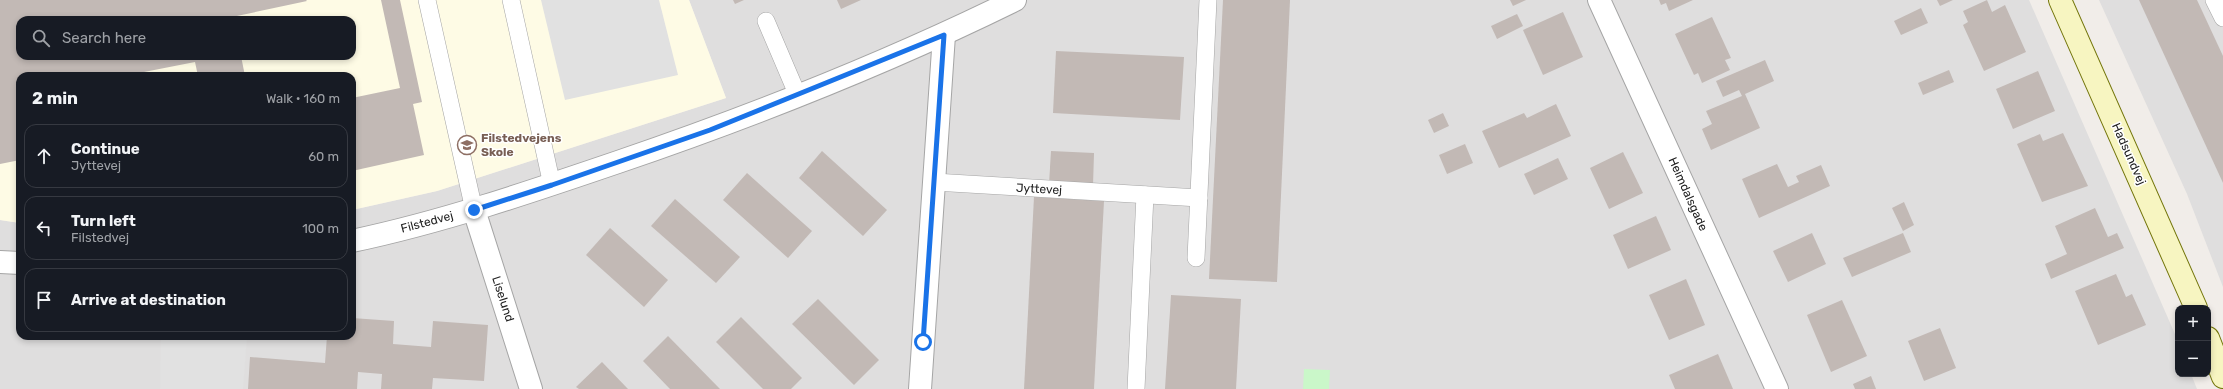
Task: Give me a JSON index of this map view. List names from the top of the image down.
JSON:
{
  "streets": {
    "street": [
      "Hadsundvej",
      "Heimdalsgade",
      "Filstedvej",
      "Liselund"
    ],
    "lane": ["Jyttevej"]
  },
  "crossings": [
    ["Filstedvej", "Liselund"]
  ],
  "places": {
    "school or university": ["Filstedvejens Skole"]
  },
  "page": {
    "search": "Search here",
    "heading": ["2 min", "Walk · 160 m"],
    "list": [
      ["Continue", "Jyttevej", "60 m"],
      ["Turn left", "Filstedvej", "100 m"],
      "Arrive at destination"
    ],
    "map_buttons": ["+", "−"]
  }
}
